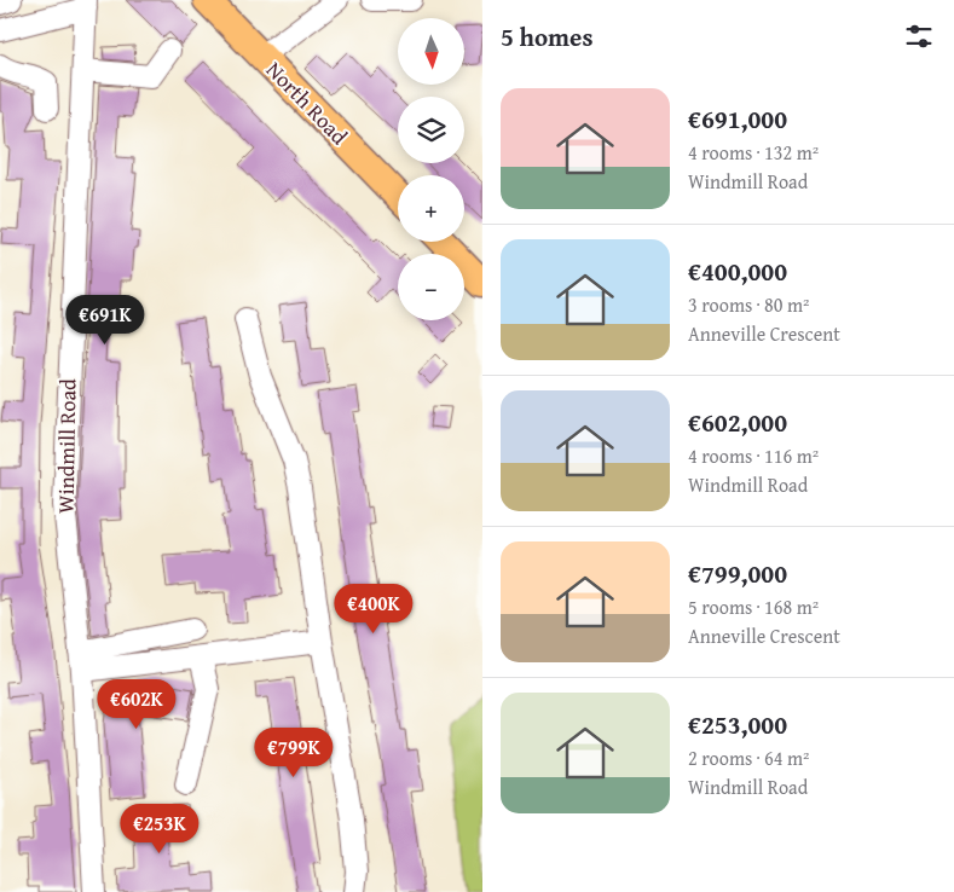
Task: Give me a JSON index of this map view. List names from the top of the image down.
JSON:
{
  "streets": {
    "main road": ["North Road"],
    "street": ["Windmill Road"]
  },
  "north": "bottom",
  "page": {
    "heading": "5 homes",
    "map_buttons": ["+", "−"],
    "list": [
      {
        "name": "€691,000",
        "note": "4 rooms · 132 m² · Windmill Road"
      },
      {
        "name": "€400,000",
        "note": "3 rooms · 80 m² · Anneville Crescent"
      },
      {
        "name": "€602,000",
        "note": "4 rooms · 116 m² · Windmill Road"
      },
      {
        "name": "€799,000",
        "note": "5 rooms · 168 m² · Anneville Crescent"
      },
      {
        "name": "€253,000",
        "note": "2 rooms · 64 m² · Windmill Road"
      }
    ],
    "price": [
      "€691K",
      "€400K",
      "€602K",
      "€799K",
      "€253K"
    ]
  }
}
